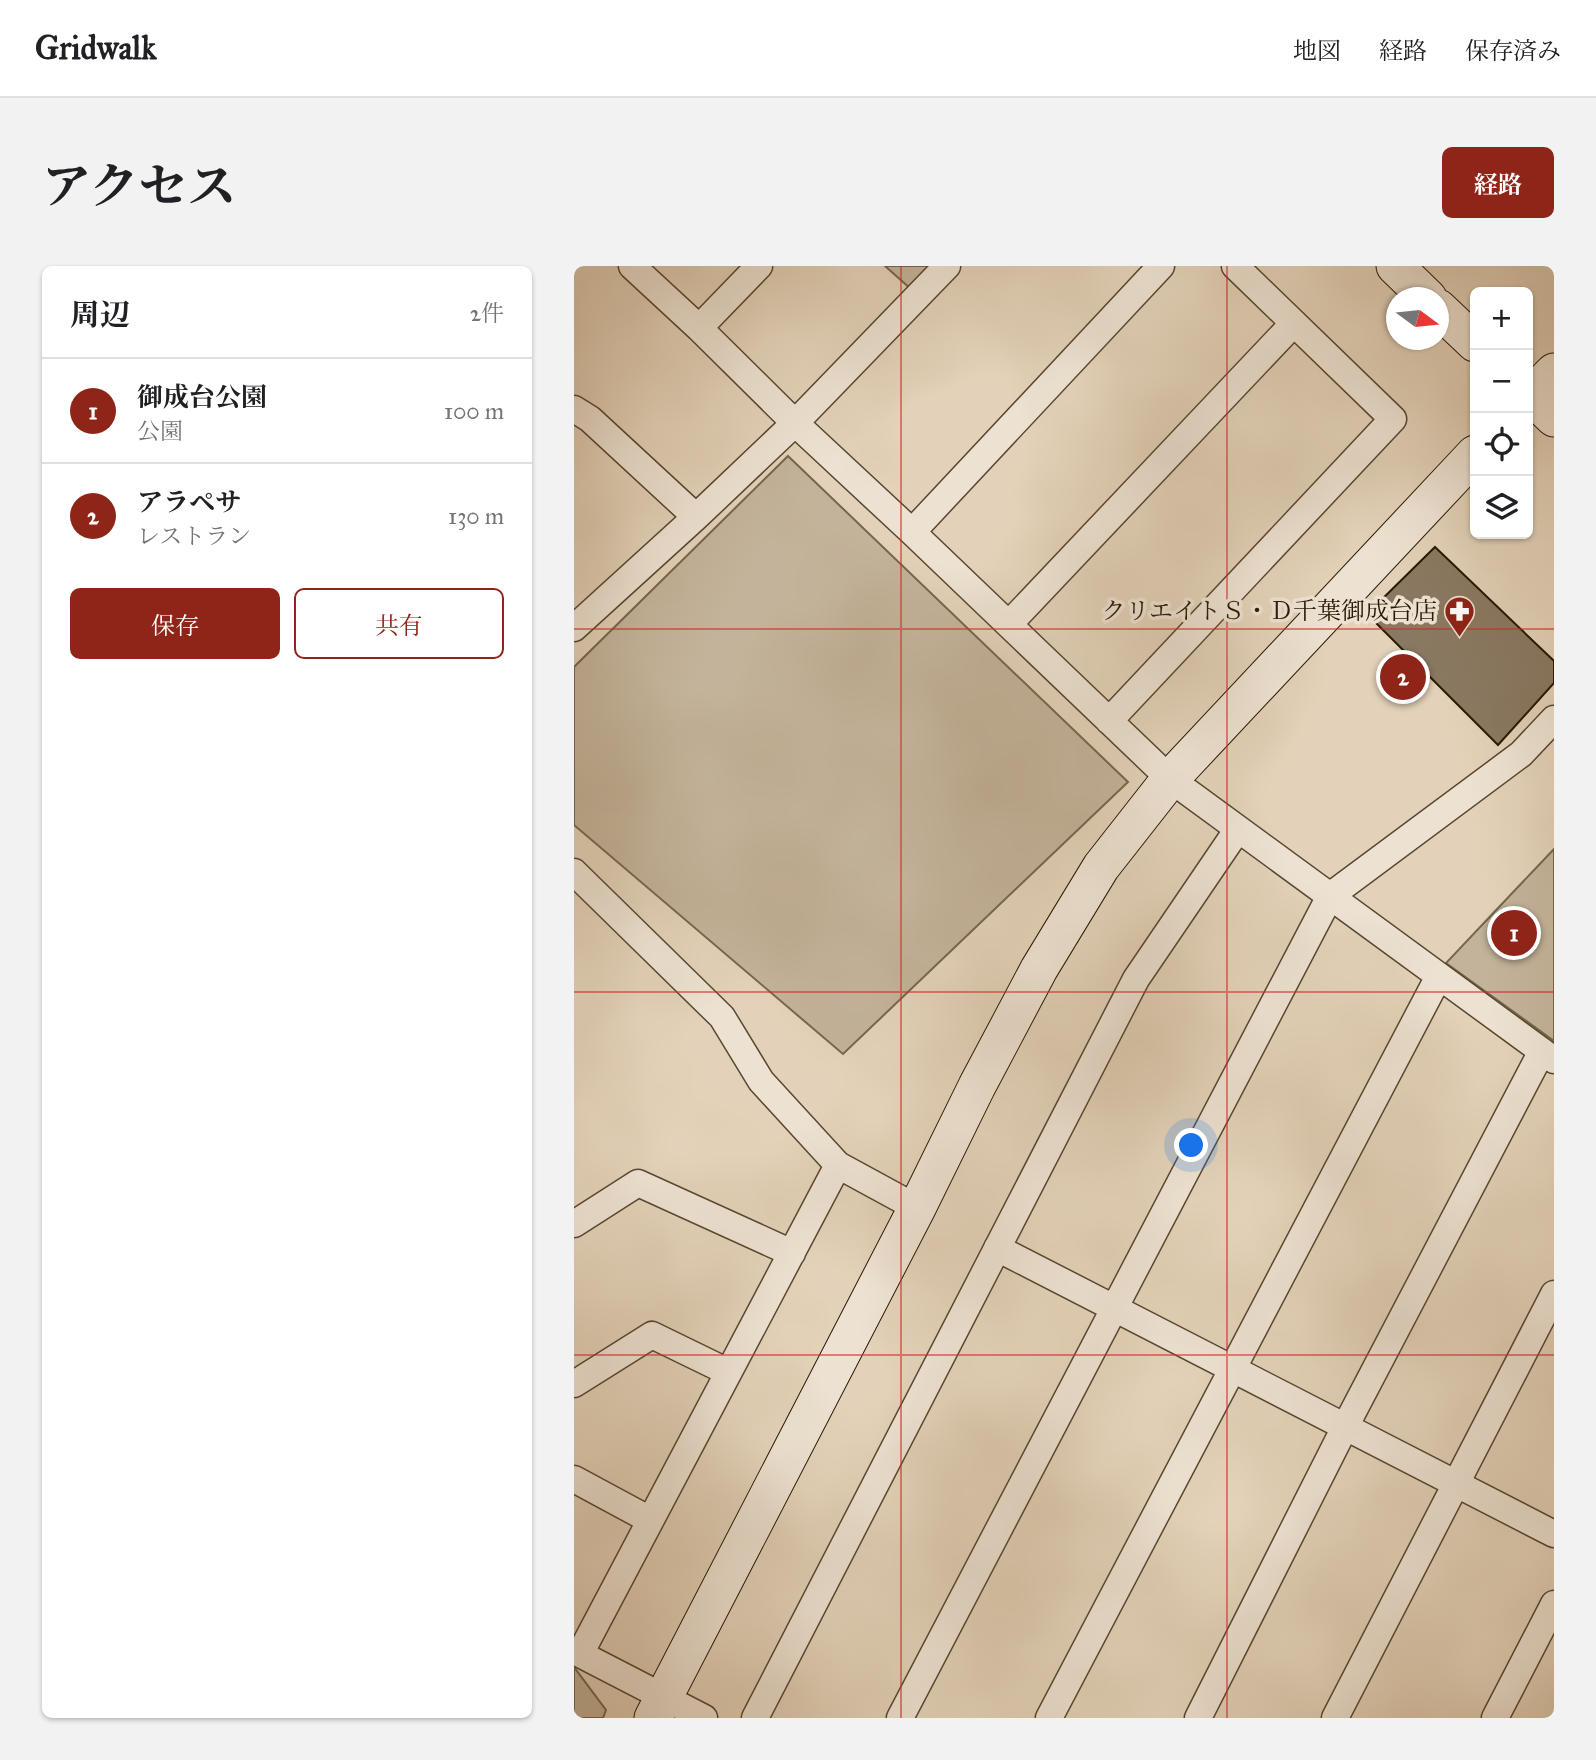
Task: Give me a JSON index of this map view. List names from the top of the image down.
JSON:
{
  "places": {
    "pharmacy": ["クリエイトＳ・Ｄ千葉御成台店"]
  },
  "north": "right",
  "page": {
    "header": "Gridwalk",
    "nav": ["地図", "経路", "保存済み"],
    "title": "アクセス",
    "buttons": [
      "経路",
      ["保存", "共有"]
    ],
    "heading": ["周辺", "2件"],
    "map_buttons": ["+", "−"],
    "list": [
      {
        "mark": "1",
        "name": "御成台公園",
        "note": "公園",
        "value": "100 m"
      },
      {
        "mark": "2",
        "name": "アラペサ",
        "note": "レストラン",
        "value": "130 m"
      }
    ],
    "pins": ["2", "1"]
  }
}
